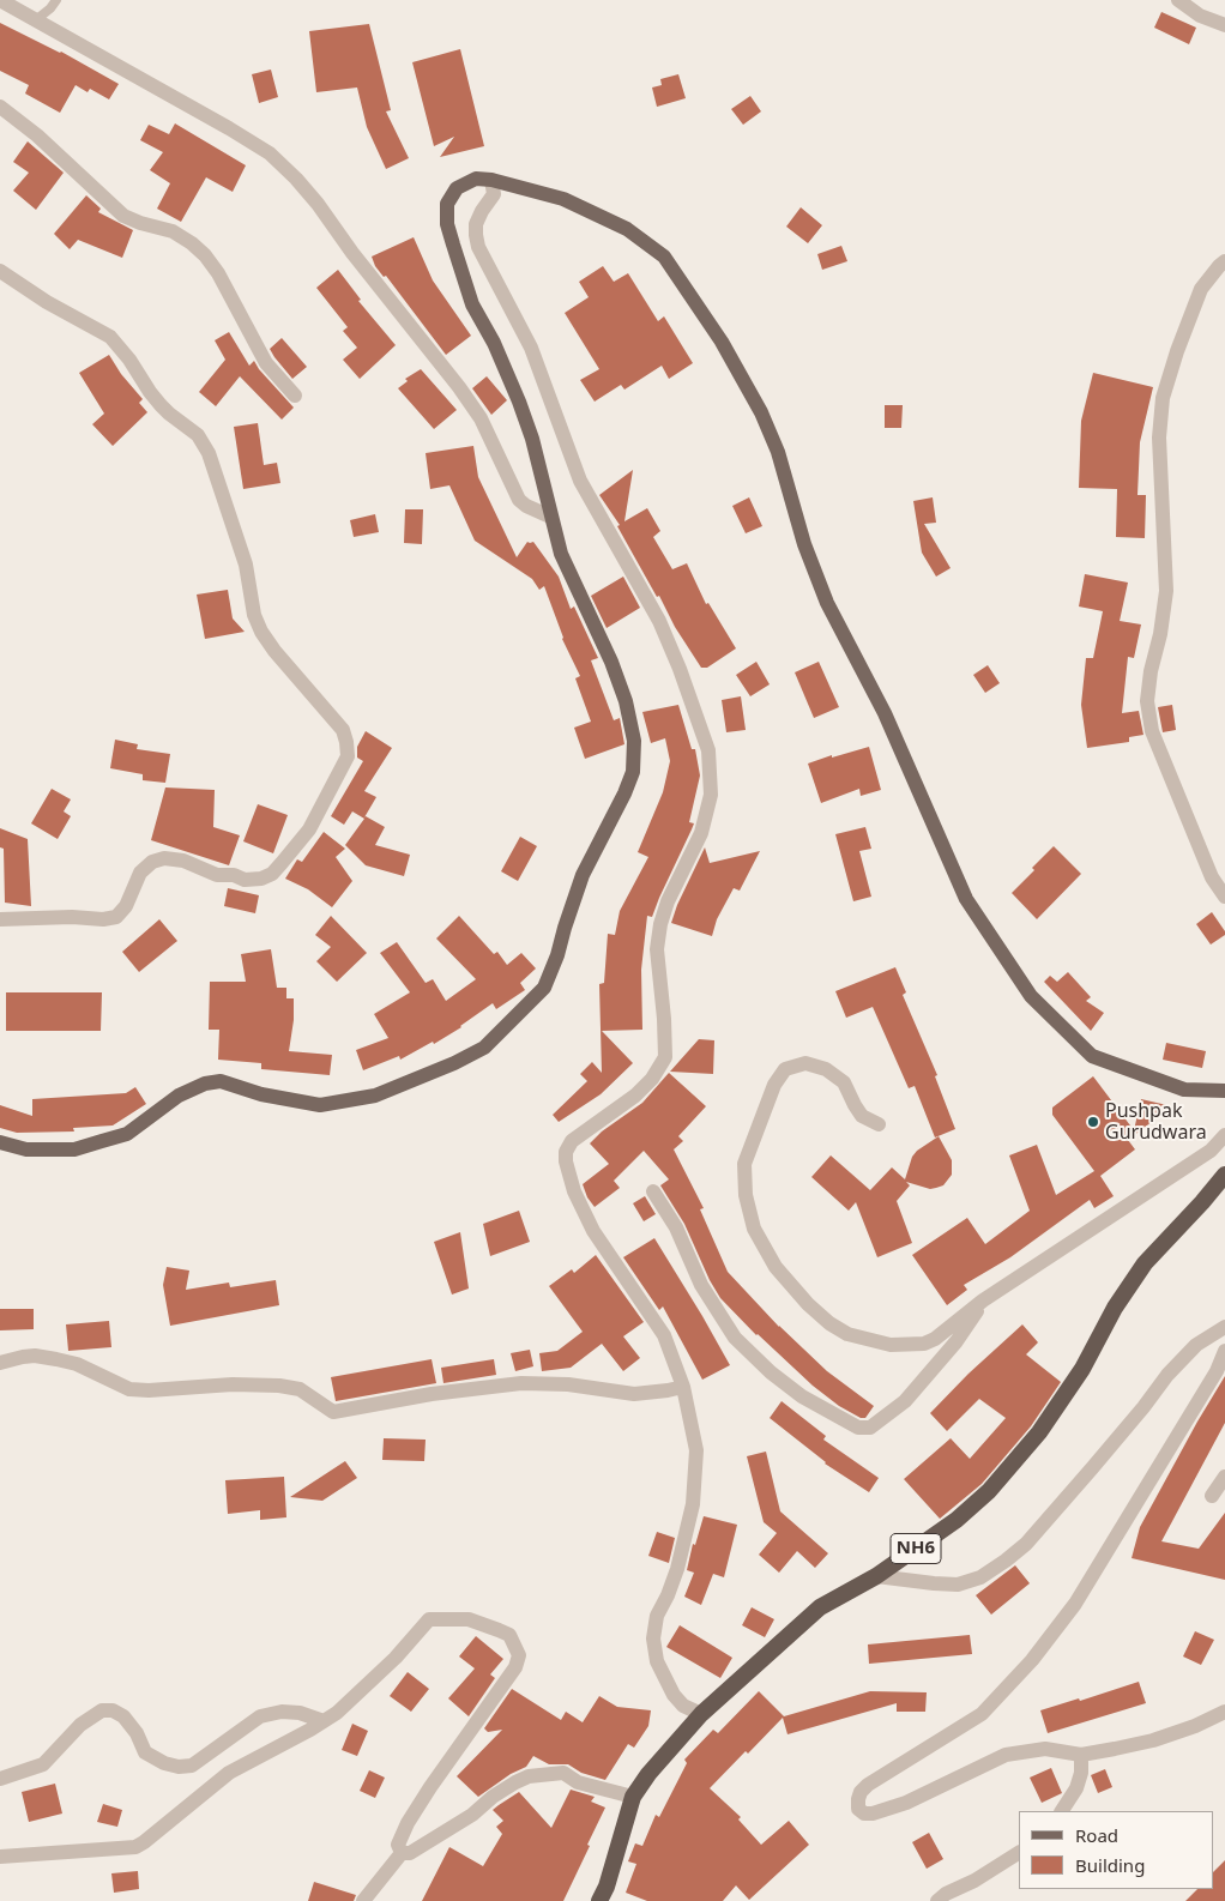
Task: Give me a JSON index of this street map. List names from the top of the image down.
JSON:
{
  "streets": {
    "highway": ["NH6"]
  },
  "places": ["Pushpak Gurudwara"],
  "legend": ["Road", "Building"]
}
